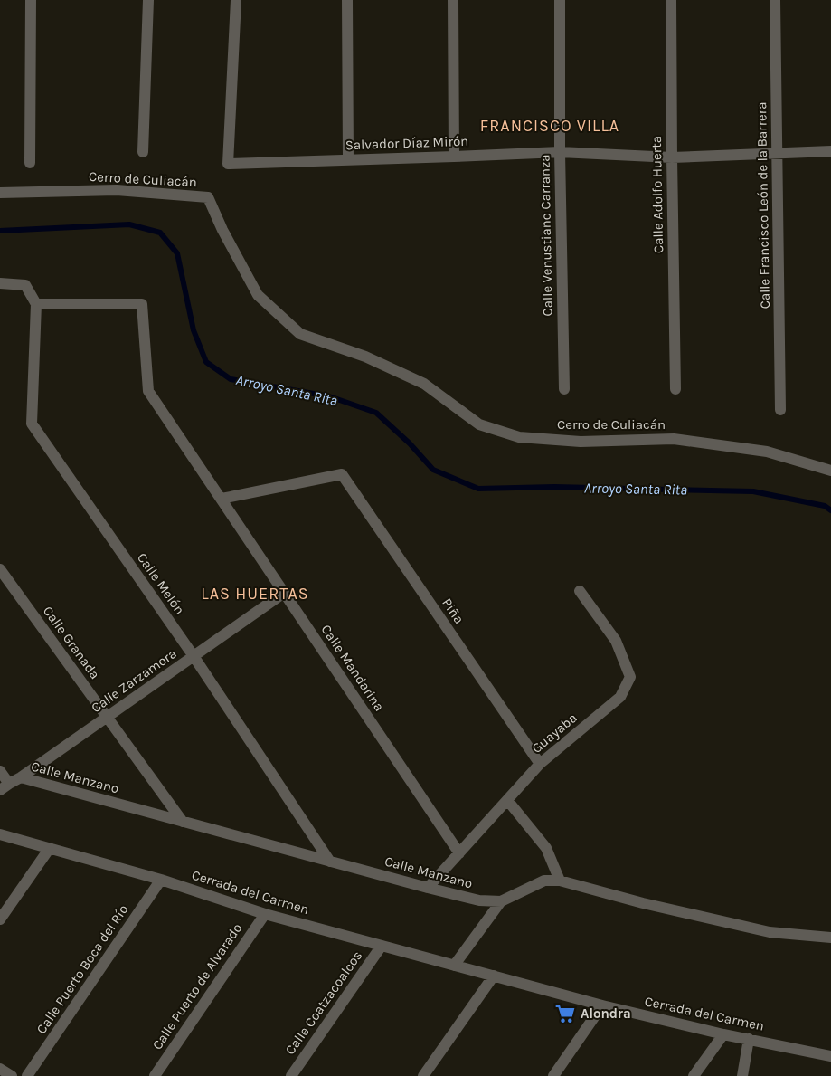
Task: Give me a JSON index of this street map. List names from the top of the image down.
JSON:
{
  "streets": {
    "street": [
      "Salvador Díaz Mirón",
      "Cerro de Culiacán",
      "Calle Adolfo Huerta",
      "Calle Francisco León de la Barrera",
      "Calle Venustiano Carranza",
      "Calle Melón",
      "Piña",
      "Calle Granada",
      "Calle Mandarina",
      "Calle Zarzamora",
      "Guayaba",
      "Calle Manzano",
      "Cerrada del Carmen",
      "Calle Puerto Boca del Río",
      "Calle Puerto de Alvarado",
      "Calle Coatzacoalcos"
    ]
  },
  "crossings": [
    ["Salvador Díaz Mirón", "Calle Adolfo Huerta"],
    ["Salvador Díaz Mirón", "Calle Francisco León de la Barrera"],
    ["Salvador Díaz Mirón", "Calle Venustiano Carranza"],
    ["Calle Melón", "Calle Mandarina"],
    ["Calle Melón", "Calle Zarzamora"],
    ["Calle Melón", "Calle Manzano"],
    ["Piña", "Calle Mandarina"],
    ["Piña", "Guayaba"],
    ["Calle Granada", "Calle Zarzamora"],
    ["Calle Granada", "Calle Manzano"],
    ["Calle Mandarina", "Calle Zarzamora"],
    ["Calle Mandarina", "Guayaba"],
    ["Calle Zarzamora", "Calle Manzano"],
    ["Guayaba", "Calle Manzano"],
    ["Cerrada del Carmen", "Calle Puerto Boca del Río"],
    ["Cerrada del Carmen", "Calle Puerto de Alvarado"],
    ["Cerrada del Carmen", "Calle Coatzacoalcos"]
  ],
  "districts": ["FRANCISCO VILLA", "LAS HUERTAS"],
  "water": ["Arroyo Santa Rita"],
  "places": {
    "supermarket": ["Alondra"]
  }
}
